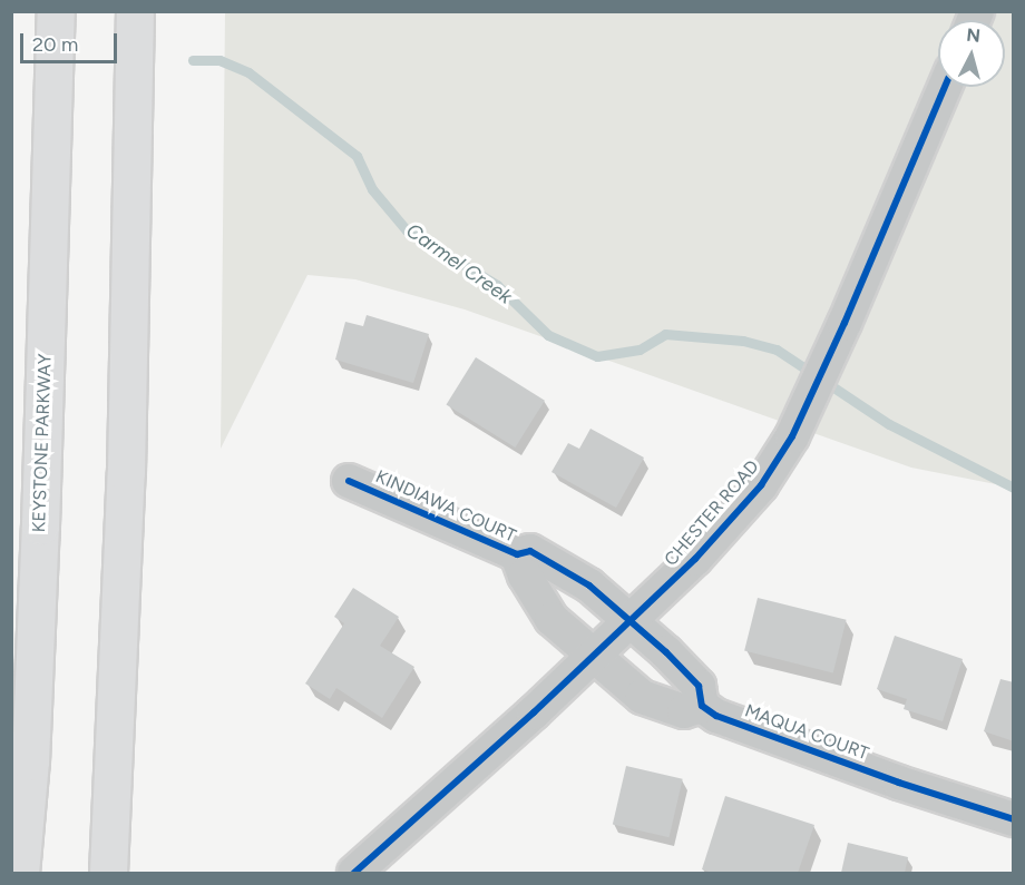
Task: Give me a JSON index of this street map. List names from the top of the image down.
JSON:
{
  "streets": {
    "highway": ["KEYSTONE PARKWAY"],
    "street": ["KINDIAWA COURT", "CHESTER ROAD", "MAQUA COURT"]
  },
  "crossings": [
    ["KINDIAWA COURT", "CHESTER ROAD"],
    ["KINDIAWA COURT", "MAQUA COURT"],
    ["CHESTER ROAD", "MAQUA COURT"]
  ],
  "water": ["Carmel Creek"],
  "scale_bar": "20 m",
  "north": "top"
}
